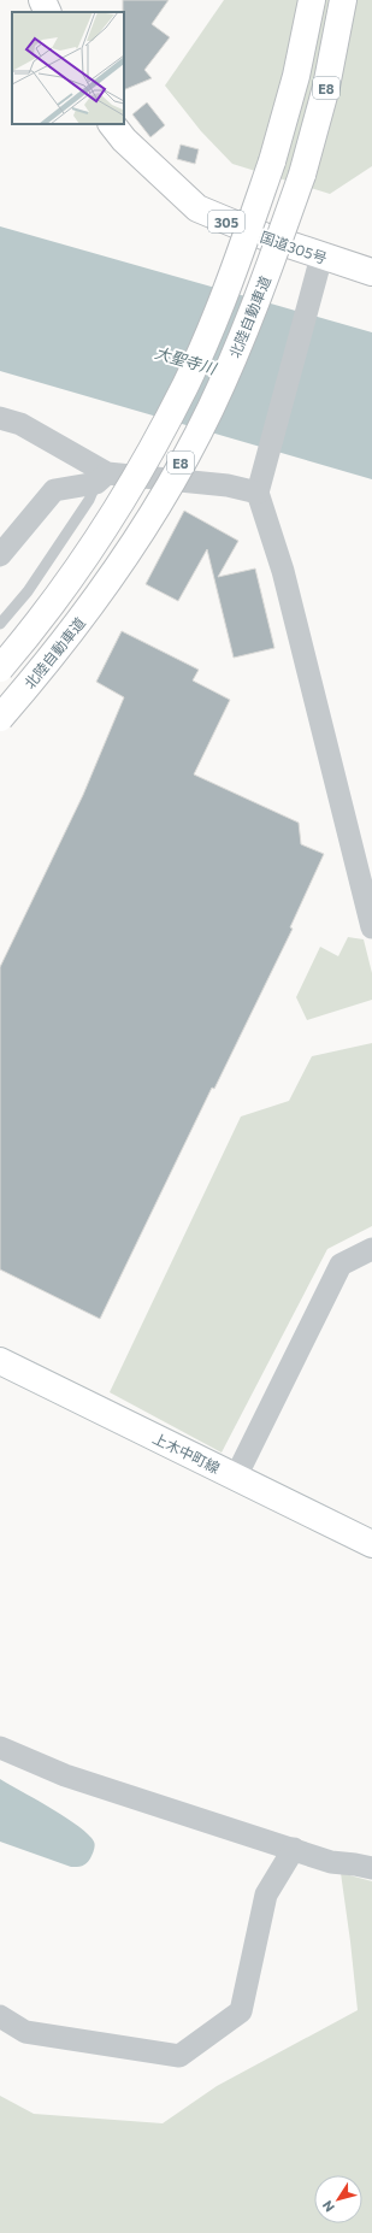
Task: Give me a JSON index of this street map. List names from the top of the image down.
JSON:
{
  "streets": {
    "main road": [
      "E8",
      "305",
      "国道305号",
      "北陸自動車道",
      "上木中町線"
    ]
  },
  "water": ["大聖寺川"],
  "north": "bottom left"
}
